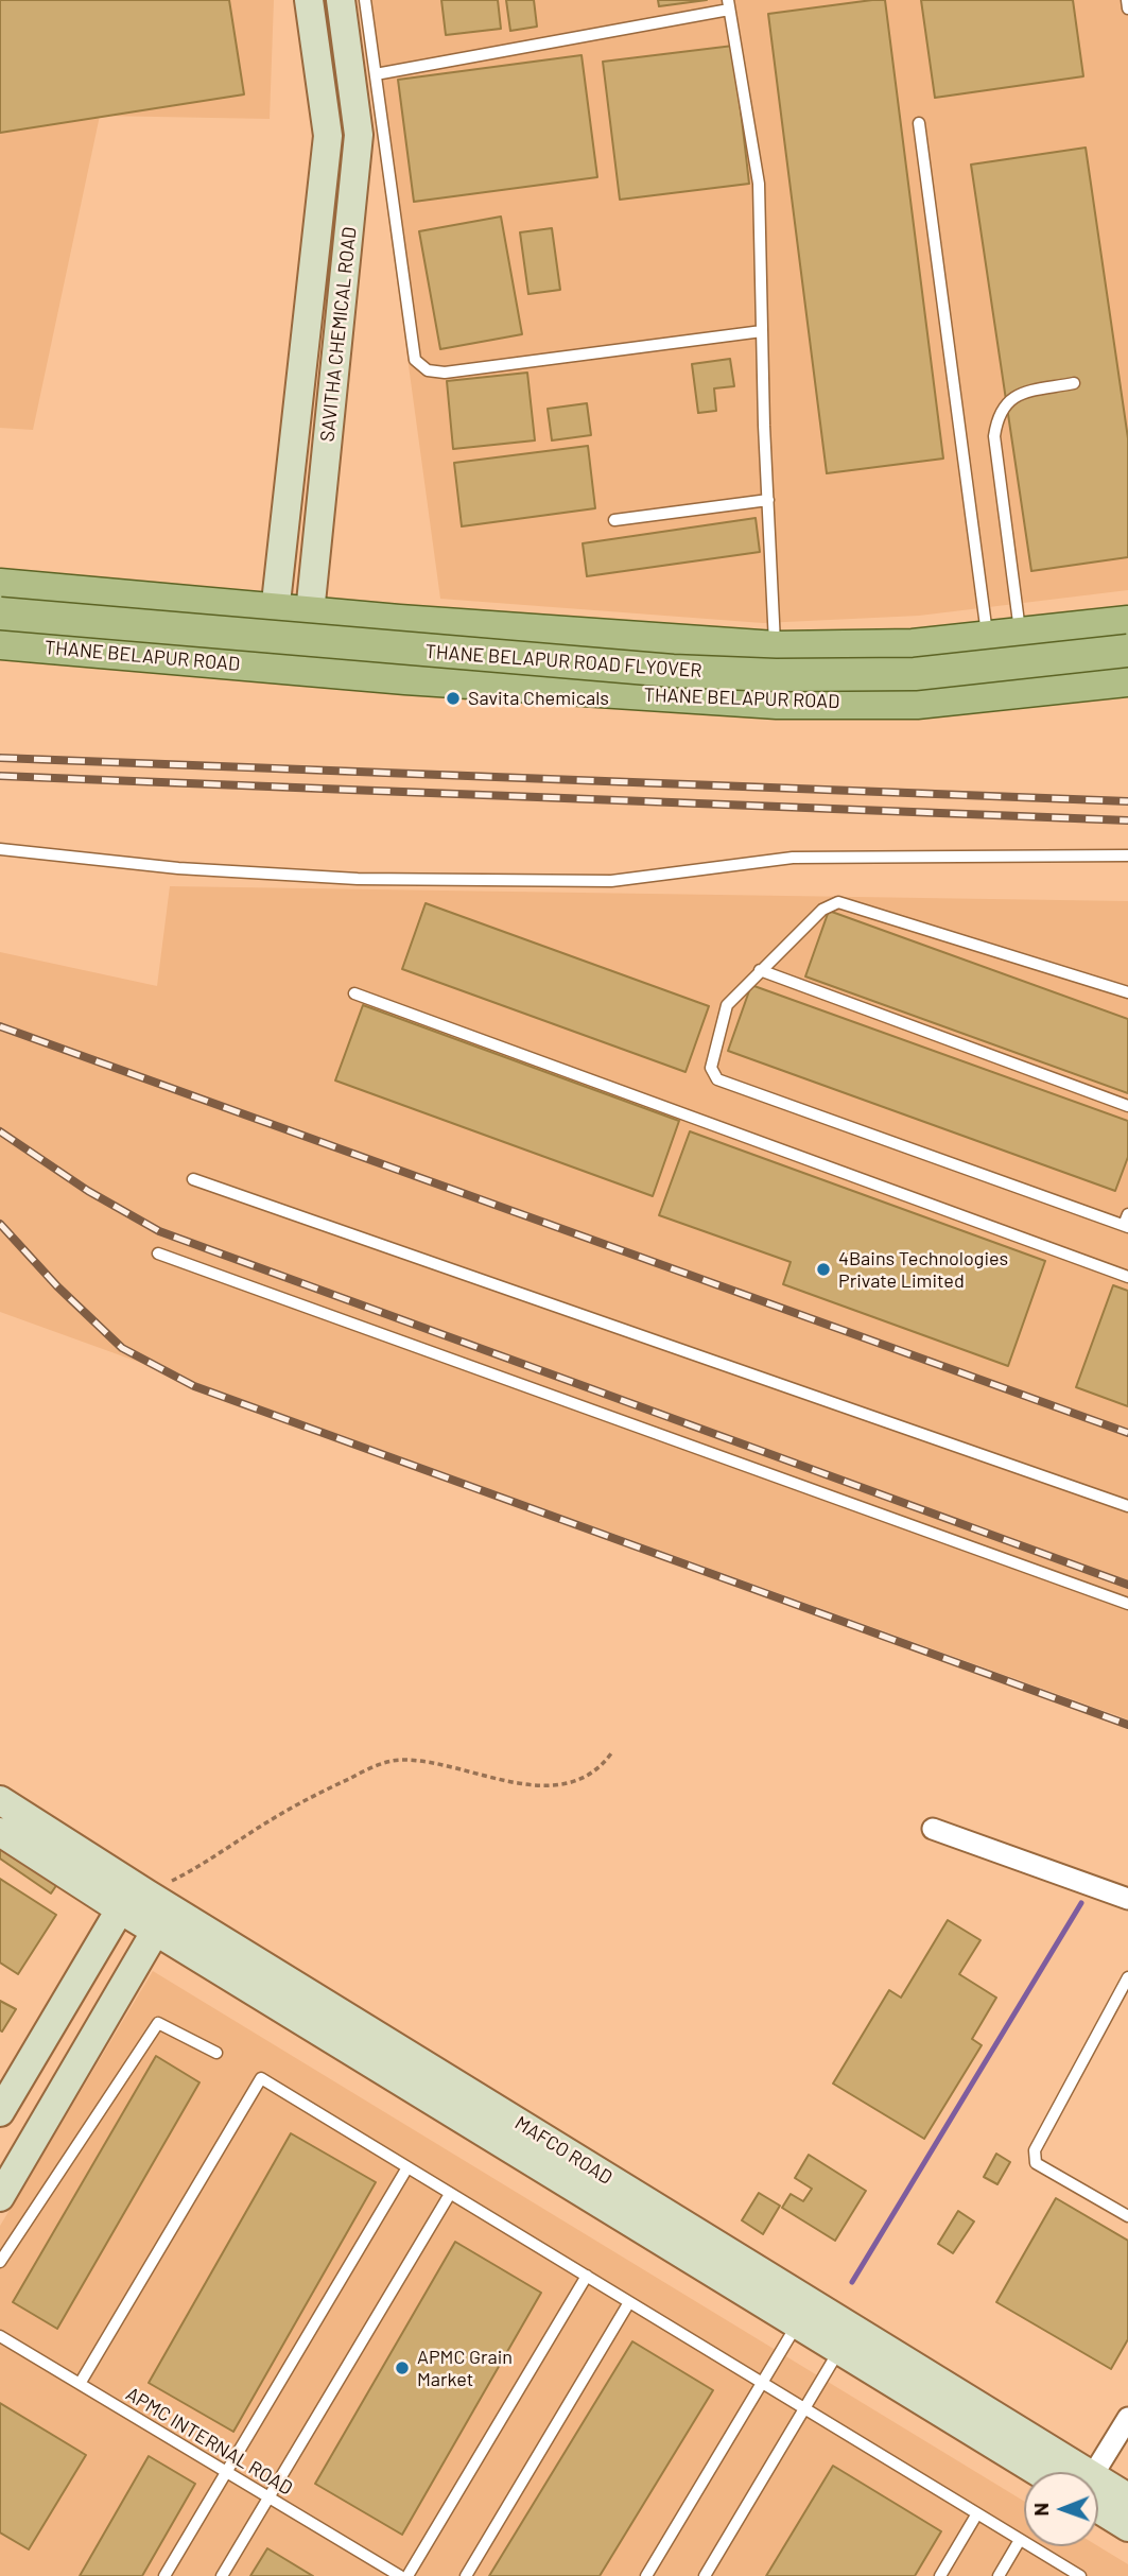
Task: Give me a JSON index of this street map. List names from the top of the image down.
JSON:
{
  "streets": {
    "main road": [
      "SAVITHA CHEMICAL ROAD",
      "THANE BELAPUR ROAD",
      "THANE BELAPUR ROAD FLYOVER",
      "MAFCO ROAD"
    ],
    "lane": ["APMC INTERNAL ROAD"]
  },
  "crossings": [
    ["SAVITHA CHEMICAL ROAD", "THANE BELAPUR ROAD"]
  ],
  "places": ["Savita Chemicals", "4Bains Technologies Private Limited", "APMC Grain Market"],
  "north": "left"
}
